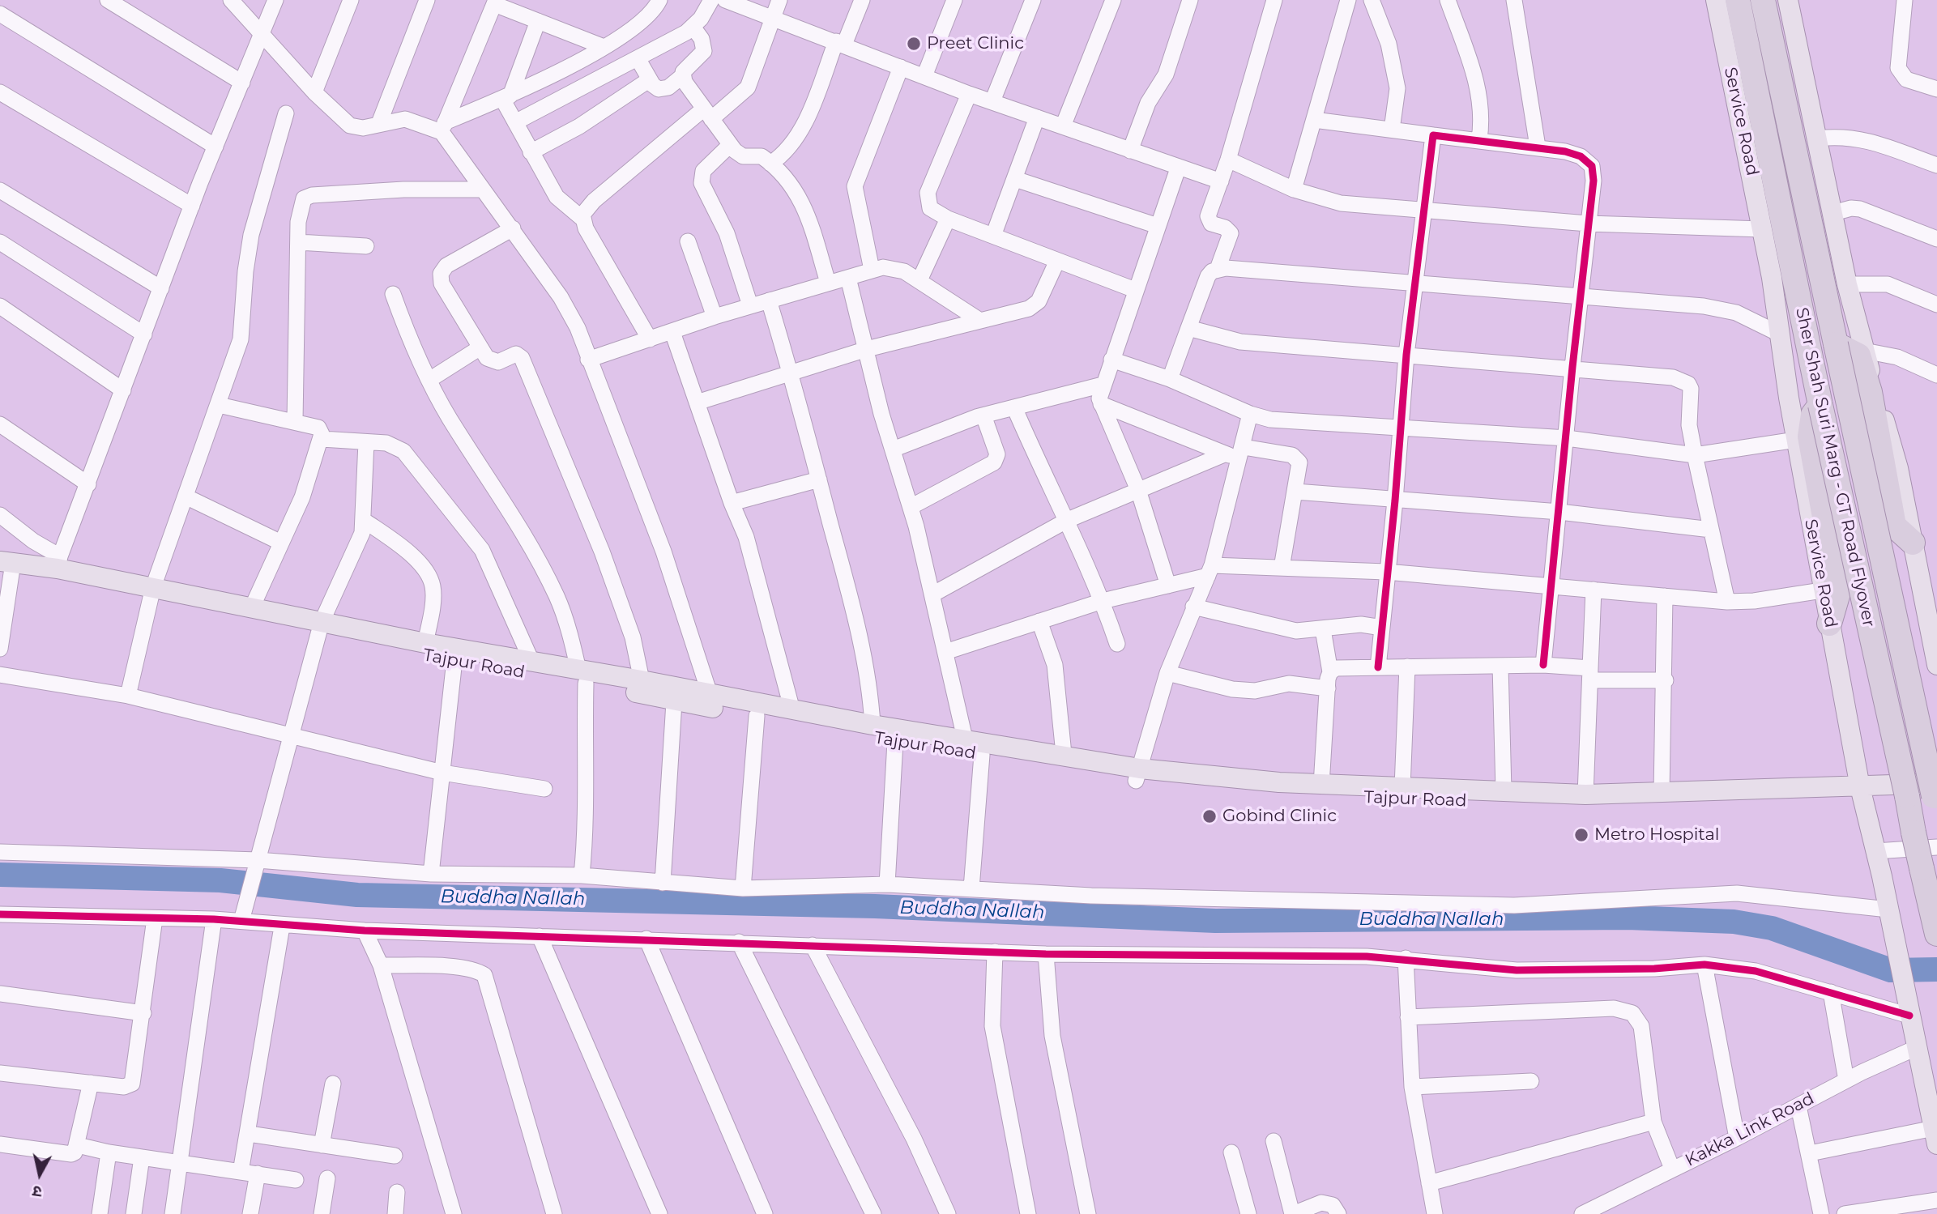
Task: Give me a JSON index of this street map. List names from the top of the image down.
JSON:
{
  "streets": {
    "highway": ["Sher Shah Suri Marg - GT Road Flyover"],
    "main road": ["Service Road", "Tajpur Road"],
    "street": ["Kakka Link Road"]
  },
  "crossings": [
    ["Service Road", "Tajpur Road"],
    ["Service Road", "Kakka Link Road"]
  ],
  "water": ["Buddha Nallah"],
  "places": ["Preet Clinic", "Gobind Clinic", "Metro Hospital"],
  "north": "bottom"
}
